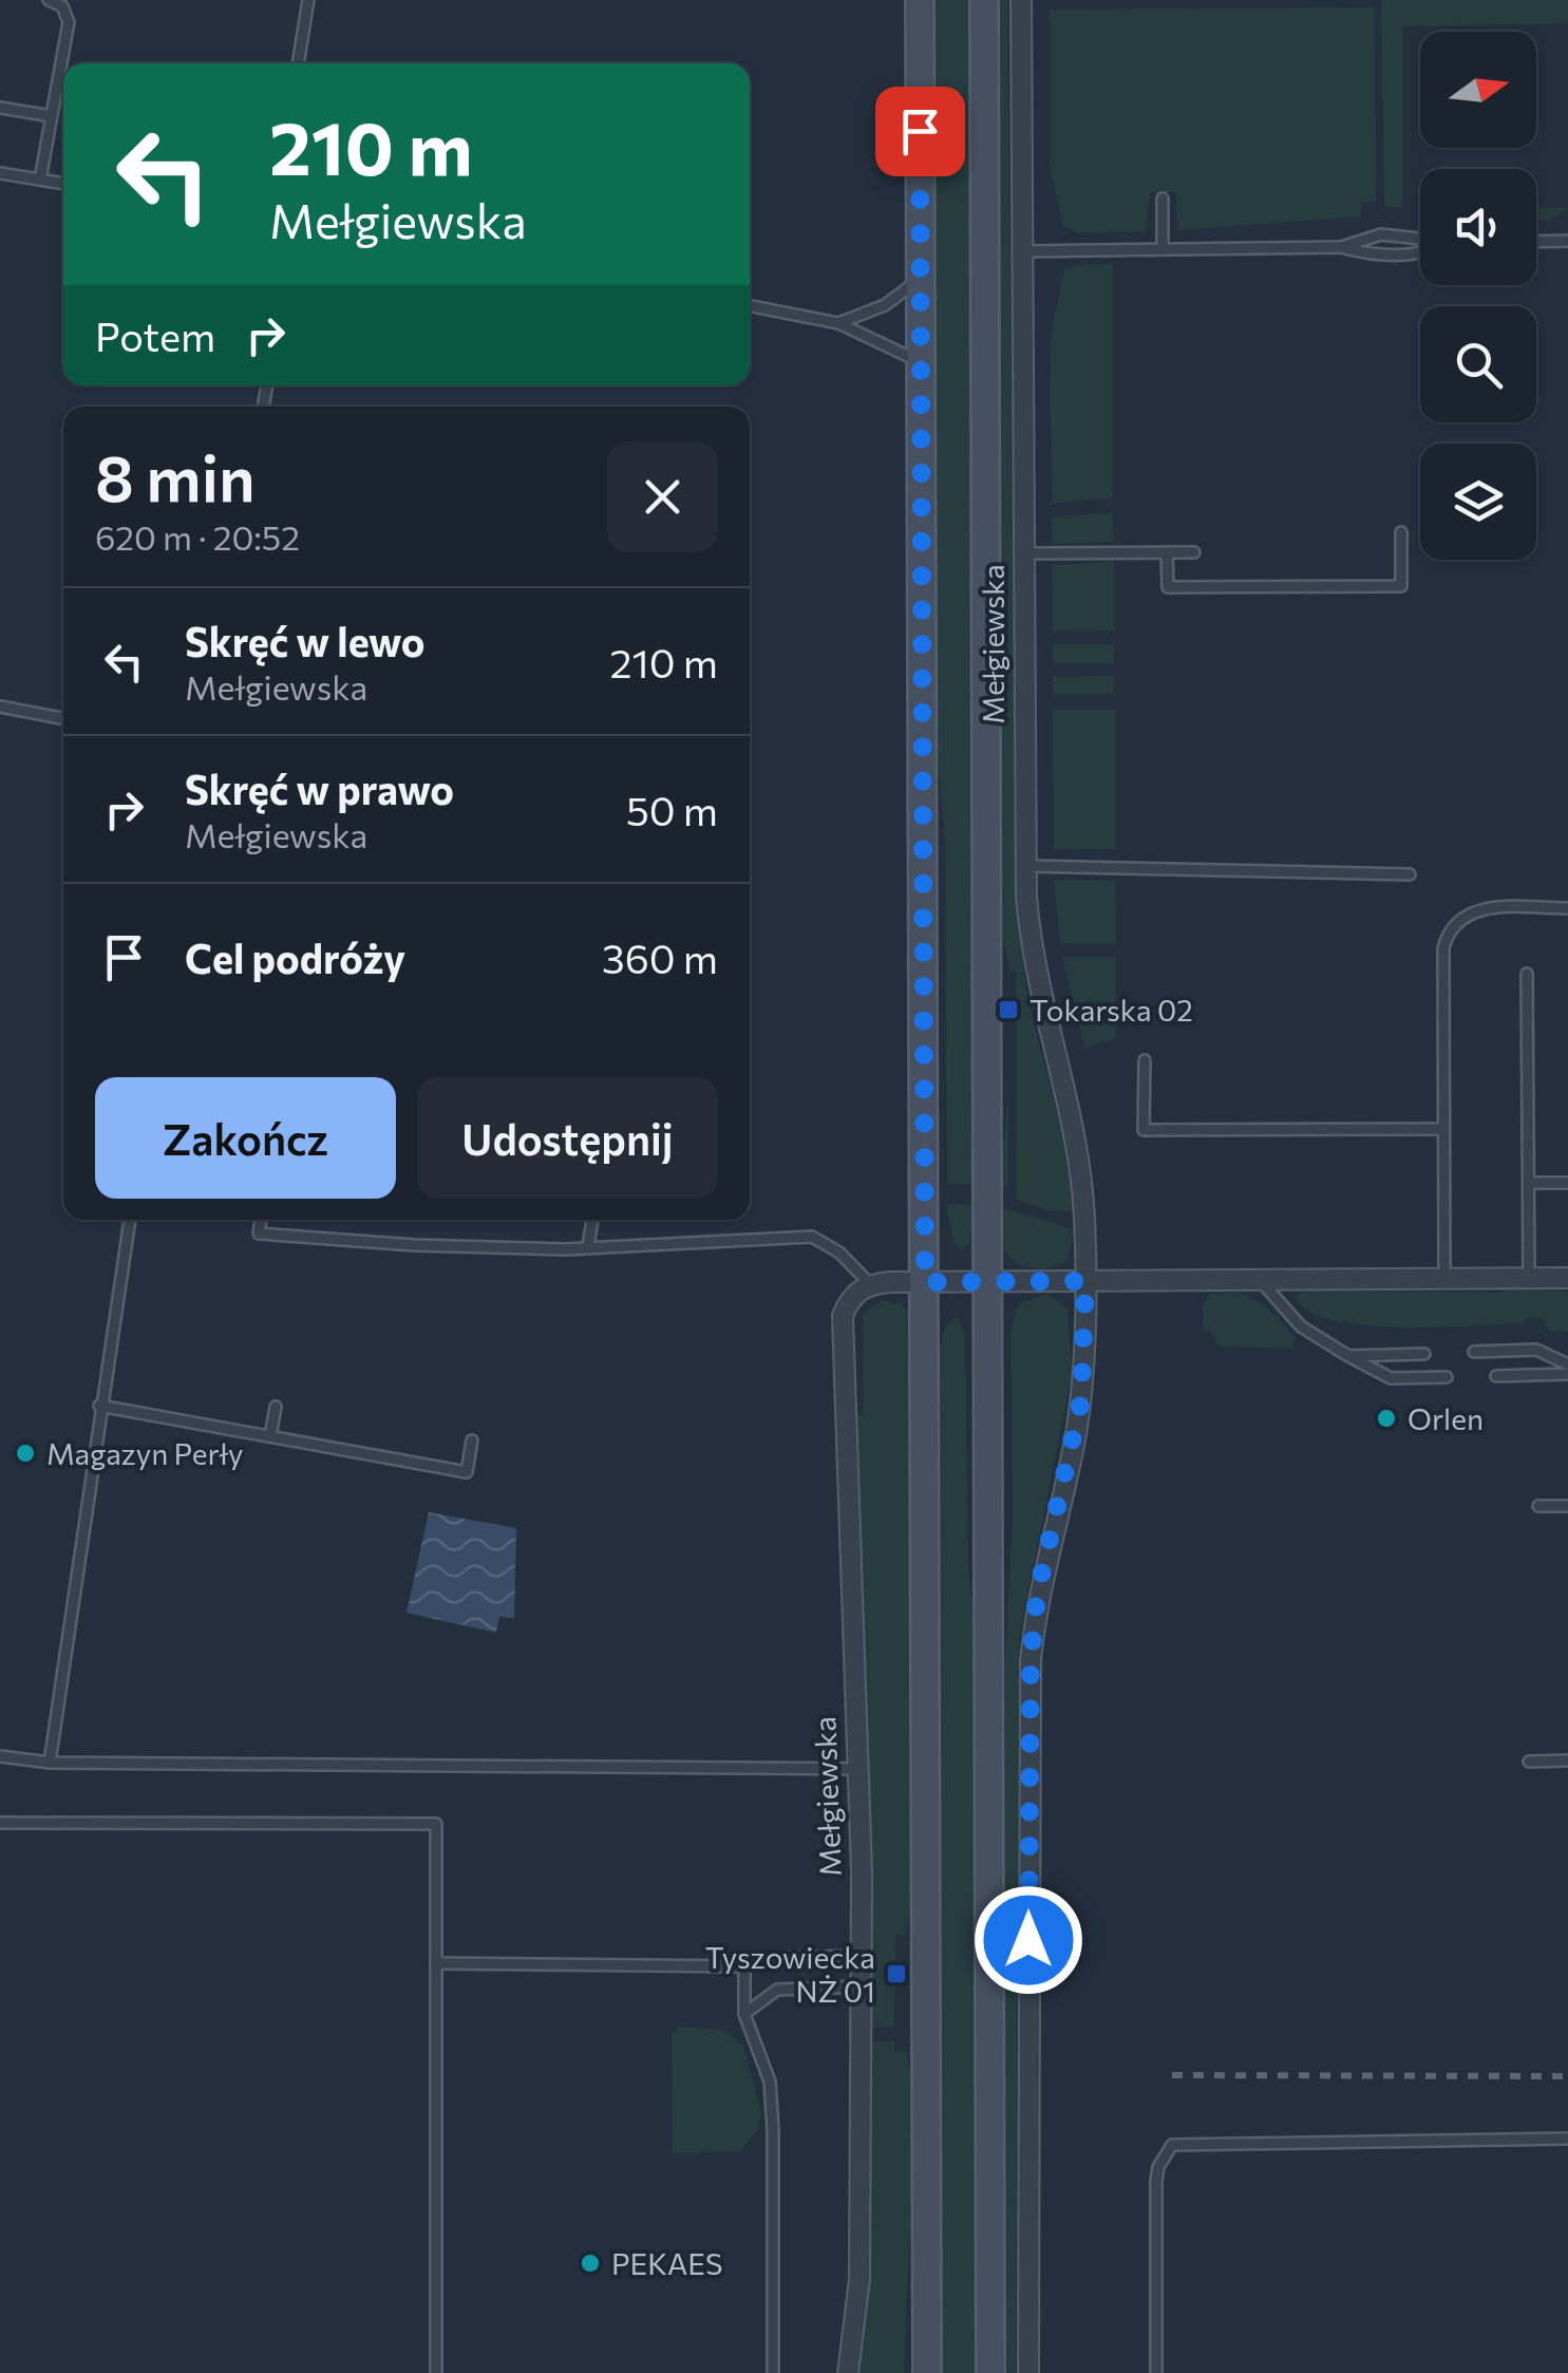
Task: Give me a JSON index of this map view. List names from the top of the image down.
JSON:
{
  "streets": {
    "main road": ["Mełgiewska"]
  },
  "places": {
    "transit": ["Tokarska 02", "Tyszowiecka NŻ 01"],
    "other": ["Orlen", "Magazyn Perły", "PEKAES"]
  },
  "north": "right",
  "page": {
    "turn": ["210 m", "Mełgiewska"],
    "then": "Potem",
    "heading": ["8 min", "620 m · 20:52"],
    "list": [
      {
        "name": "Skręć w lewo",
        "note": "Mełgiewska",
        "value": "210 m"
      },
      {
        "name": "Skręć w prawo",
        "note": "Mełgiewska",
        "value": "50 m"
      },
      {
        "name": "Cel podróży",
        "value": "360 m"
      }
    ],
    "buttons": ["Zakończ", "Udostępnij"]
  }
}
